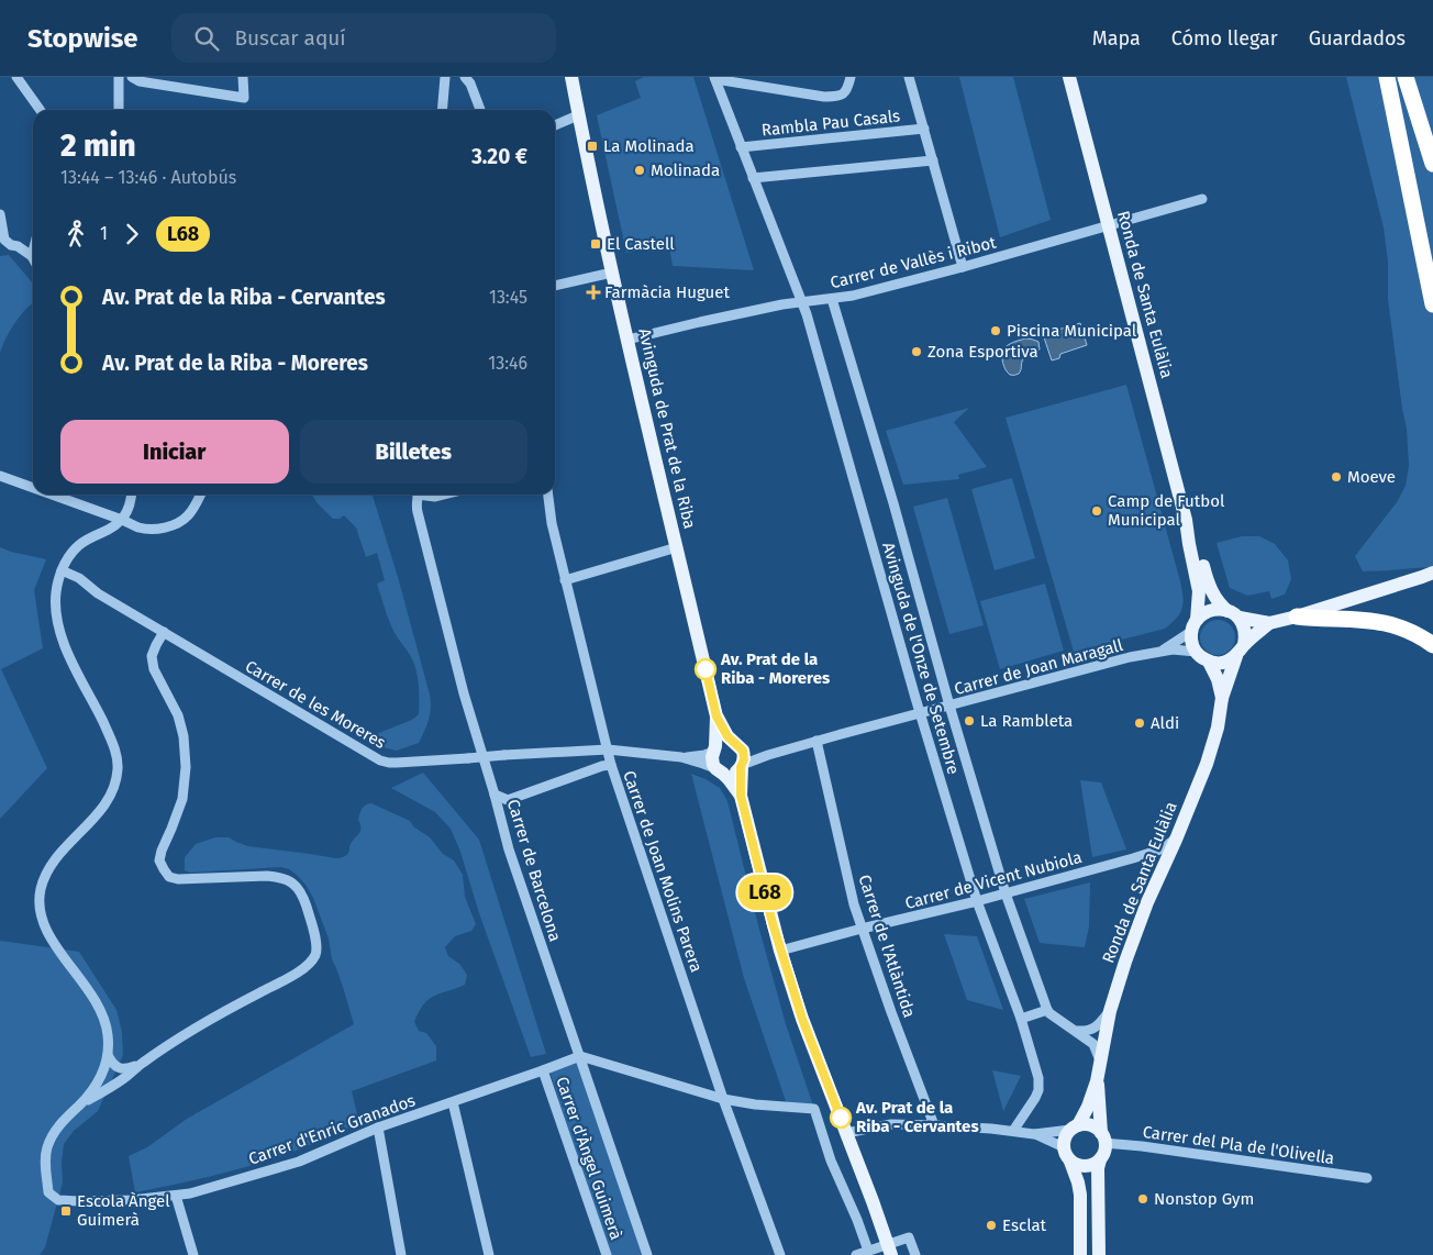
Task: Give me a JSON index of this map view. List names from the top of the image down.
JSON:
{
  "streets": {
    "main road": ["Ronda de Santa Eulàlia", "Avinguda de Prat de la Riba"],
    "street": [
      "Rambla Pau Casals",
      "Carrer de Vallès i Ribot",
      "Avinguda de l'Onze de Setembre",
      "Carrer de Joan Maragall",
      "Carrer de les Moreres",
      "Carrer de Barcelona",
      "Carrer de Joan Molins Parera",
      "Carrer de Vicent Nubiola",
      "Carrer de l'Atlàntida",
      "Carrer d'Enric Granados",
      "Carrer del Pla de l'Olivella",
      "Carrer d'Àngel Guimerà"
    ]
  },
  "crossings": [
    ["Rambla Pau Casals", "Avinguda de l'Onze de Setembre"],
    ["Carrer de Vallès i Ribot", "Ronda de Santa Eulàlia"],
    ["Carrer de Vallès i Ribot", "Avinguda de Prat de la Riba"],
    ["Carrer de Vallès i Ribot", "Avinguda de l'Onze de Setembre"],
    ["Ronda de Santa Eulàlia", "Carrer de Joan Maragall"],
    ["Ronda de Santa Eulàlia", "Carrer de Vicent Nubiola"],
    ["Ronda de Santa Eulàlia", "Carrer del Pla de l'Olivella"],
    ["Avinguda de l'Onze de Setembre", "Carrer de Joan Maragall"],
    ["Avinguda de l'Onze de Setembre", "Carrer de Vicent Nubiola"],
    ["Carrer de Joan Maragall", "Carrer de les Moreres"],
    ["Carrer de Joan Maragall", "Carrer de l'Atlàntida"],
    ["Carrer de les Moreres", "Carrer de Joan Molins Parera"],
    ["Carrer de Barcelona", "Carrer d'Enric Granados"],
    ["Carrer de Vicent Nubiola", "Carrer de l'Atlàntida"],
    ["Carrer d'Enric Granados", "Carrer d'Àngel Guimerà"]
  ],
  "places": {
    "transit": ["La Molinada", "El Castell", "Escola Àngel Guimerà"],
    "other": [
      "Molinada",
      "Piscina Municipal",
      "Zona Esportiva",
      "Moeve",
      "Camp de Futbol Municipal",
      "Av. Prat de la Riba - Moreres",
      "La Rambleta",
      "Aldi",
      "Av. Prat de la Riba - Cervantes",
      "Nonstop Gym",
      "Esclat"
    ],
    "health": ["Farmàcia Huguet"]
  },
  "lines": ["bus line L68"],
  "page": {
    "header": "Stopwise",
    "search": "Buscar aquí",
    "nav": ["Mapa", "Cómo llegar", "Guardados"],
    "on_map": "L68",
    "heading": ["2 min", "13:44 – 13:46 · Autobús", "3.20 €"],
    "legs": ["1", "L68"],
    "list": [
      {
        "name": "Av. Prat de la Riba - Cervantes",
        "value": "13:45"
      },
      {
        "name": "Av. Prat de la Riba - Moreres",
        "value": "13:46"
      }
    ],
    "buttons": ["Iniciar", "Billetes"]
  }
}
